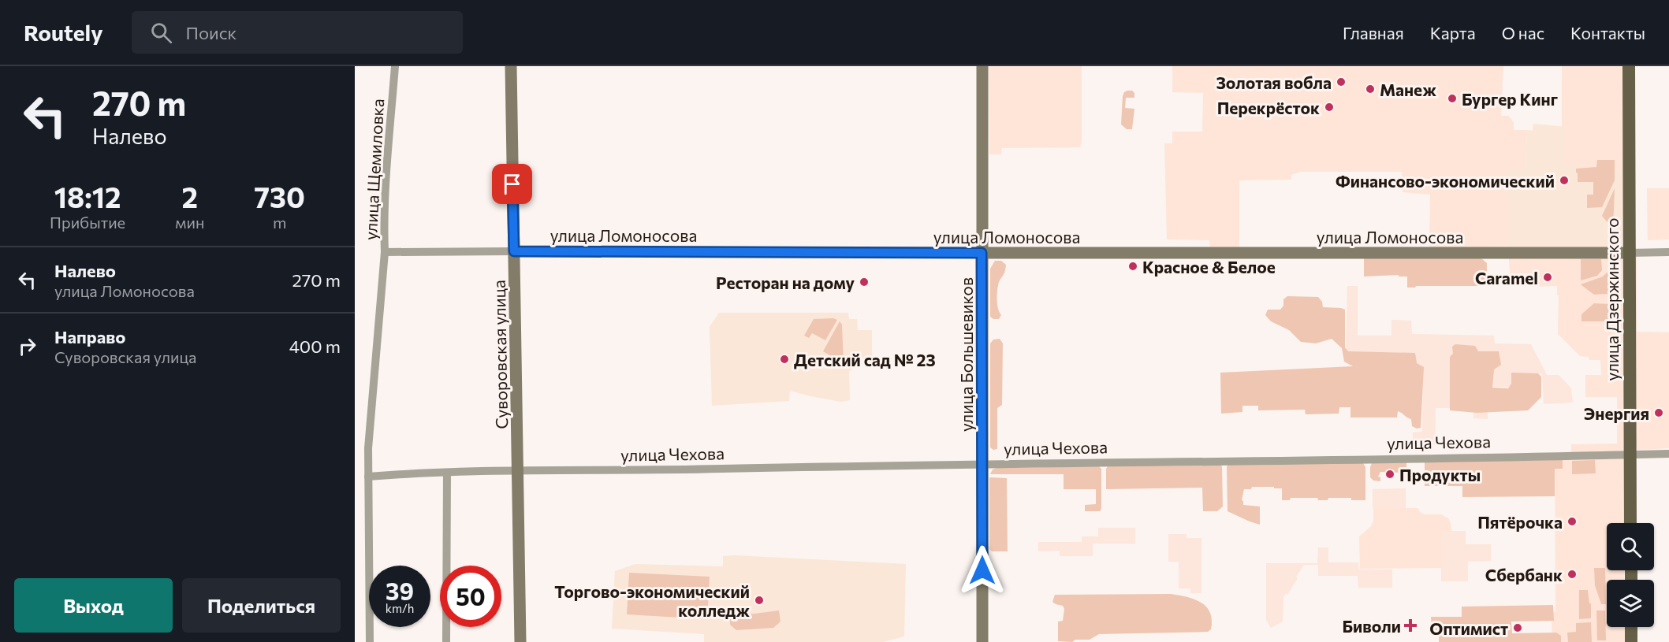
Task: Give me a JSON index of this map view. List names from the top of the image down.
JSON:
{
  "streets": {
    "main road": ["улица Дзержинского"],
    "street": [
      "улица Щемиловка",
      "улица Ломоносова",
      "Суворовская улица",
      "улица Большевиков",
      "улица Чехова"
    ]
  },
  "crossings": [
    ["улица Щемиловка", "улица Ломоносова"],
    ["улица Щемиловка", "улица Чехова"],
    ["улица Ломоносова", "улица Дзержинского"],
    ["улица Ломоносова", "Суворовская улица"],
    ["улица Ломоносова", "улица Большевиков"],
    ["улица Дзержинского", "улица Чехова"],
    ["Суворовская улица", "улица Чехова"],
    ["улица Большевиков", "улица Чехова"]
  ],
  "places": {
    "other": [
      "Золотая вобла",
      "Манеж",
      "Бургер Кинг",
      "Перекрёсток",
      "Финансово-экономический",
      "Красное & Белое",
      "Caramel",
      "Ресторан на дому",
      "Детский сад № 23",
      "Энергия",
      "Продукты",
      "Пятёрочка",
      "Сбербанк",
      "Торгово-экономический колледж",
      "Оптимист"
    ],
    "health": ["Биволи"]
  },
  "page": {
    "header": "Routely",
    "search": "Поиск",
    "nav": [
      "Главная",
      "Карта",
      "О нас",
      "Контакты"
    ],
    "turn": ["270 m", "Налево"],
    "eta": [
      "18:12",
      "Прибытие",
      "2",
      "мин",
      "730",
      "m"
    ],
    "list": [
      {
        "name": "Налево",
        "note": "улица Ломоносова",
        "value": "270 m"
      },
      {
        "name": "Направо",
        "note": "Суворовская улица",
        "value": "400 m"
      }
    ],
    "speed": "39 km/h",
    "limit": "50",
    "buttons": ["Выход", "Поделиться"]
  }
}
